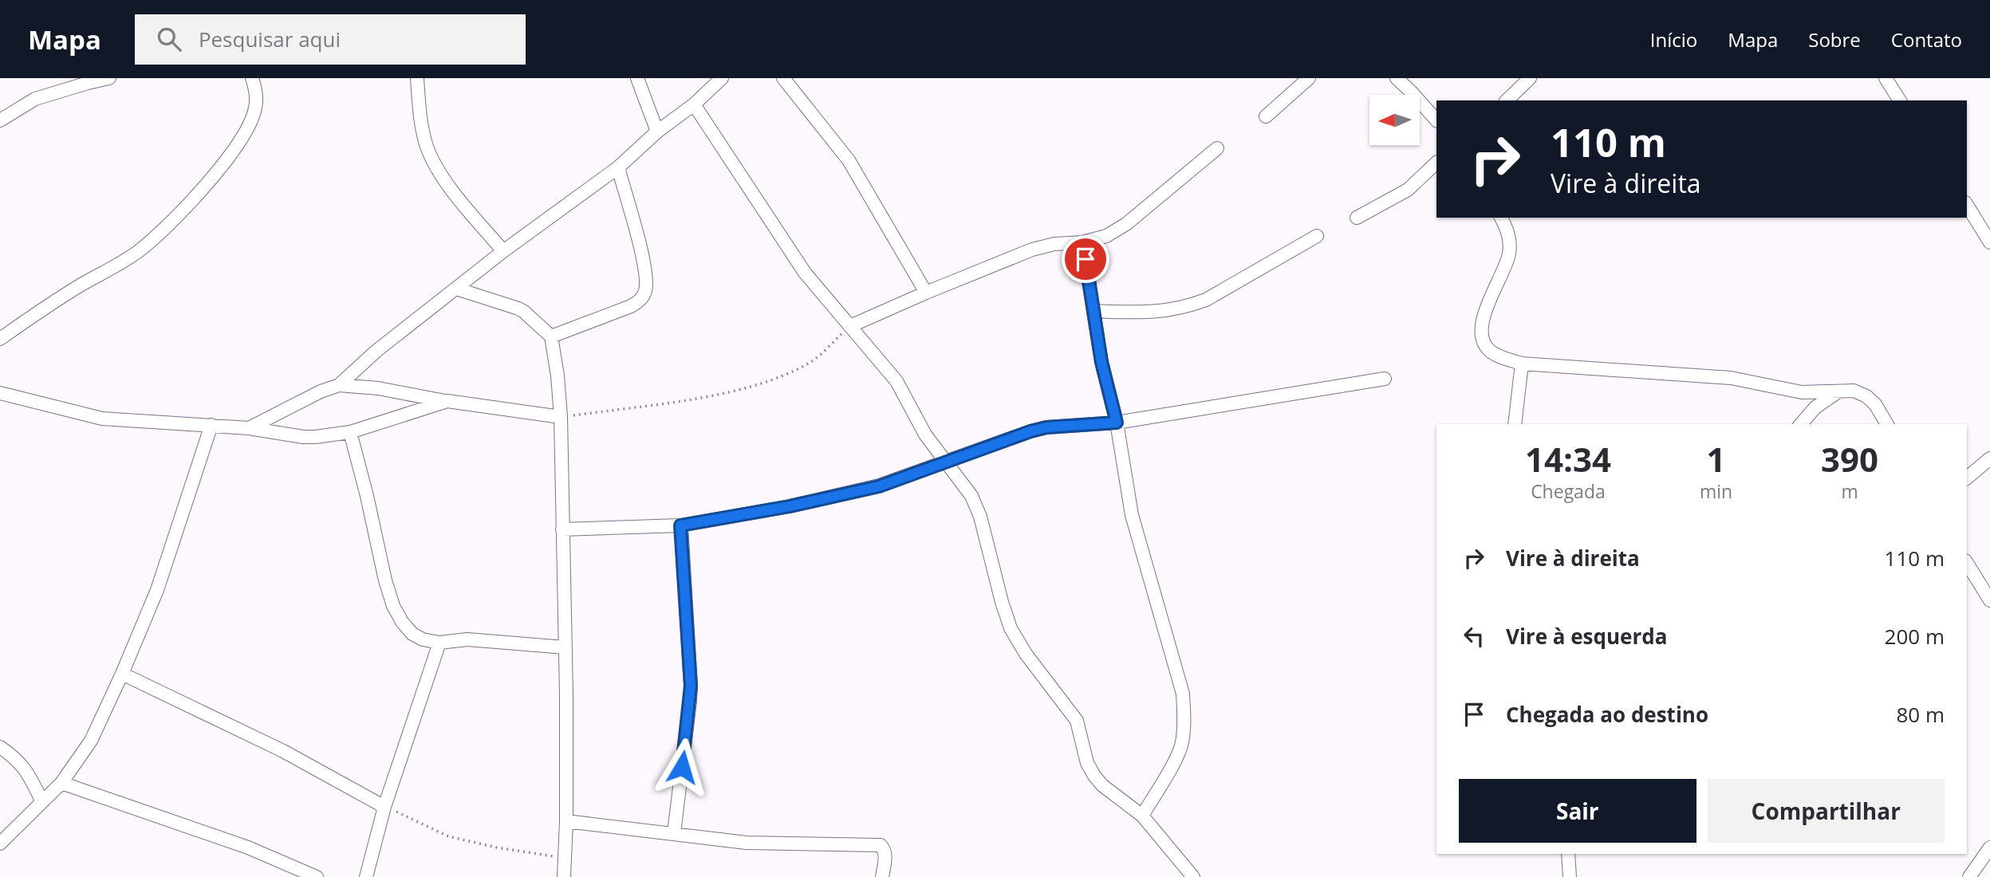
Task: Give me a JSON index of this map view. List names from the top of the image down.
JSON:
{
  "north": "left",
  "page": {
    "header": "Mapa",
    "search": "Pesquisar aqui",
    "nav": [
      "Início",
      "Mapa",
      "Sobre",
      "Contato"
    ],
    "turn": ["110 m", "Vire à direita"],
    "eta": [
      "14:34",
      "Chegada",
      "1",
      "min",
      "390",
      "m"
    ],
    "list": [
      {
        "name": "Vire à direita",
        "value": "110 m"
      },
      {
        "name": "Vire à esquerda",
        "value": "200 m"
      },
      {
        "name": "Chegada ao destino",
        "value": "80 m"
      }
    ],
    "buttons": ["Sair", "Compartilhar"]
  }
}
